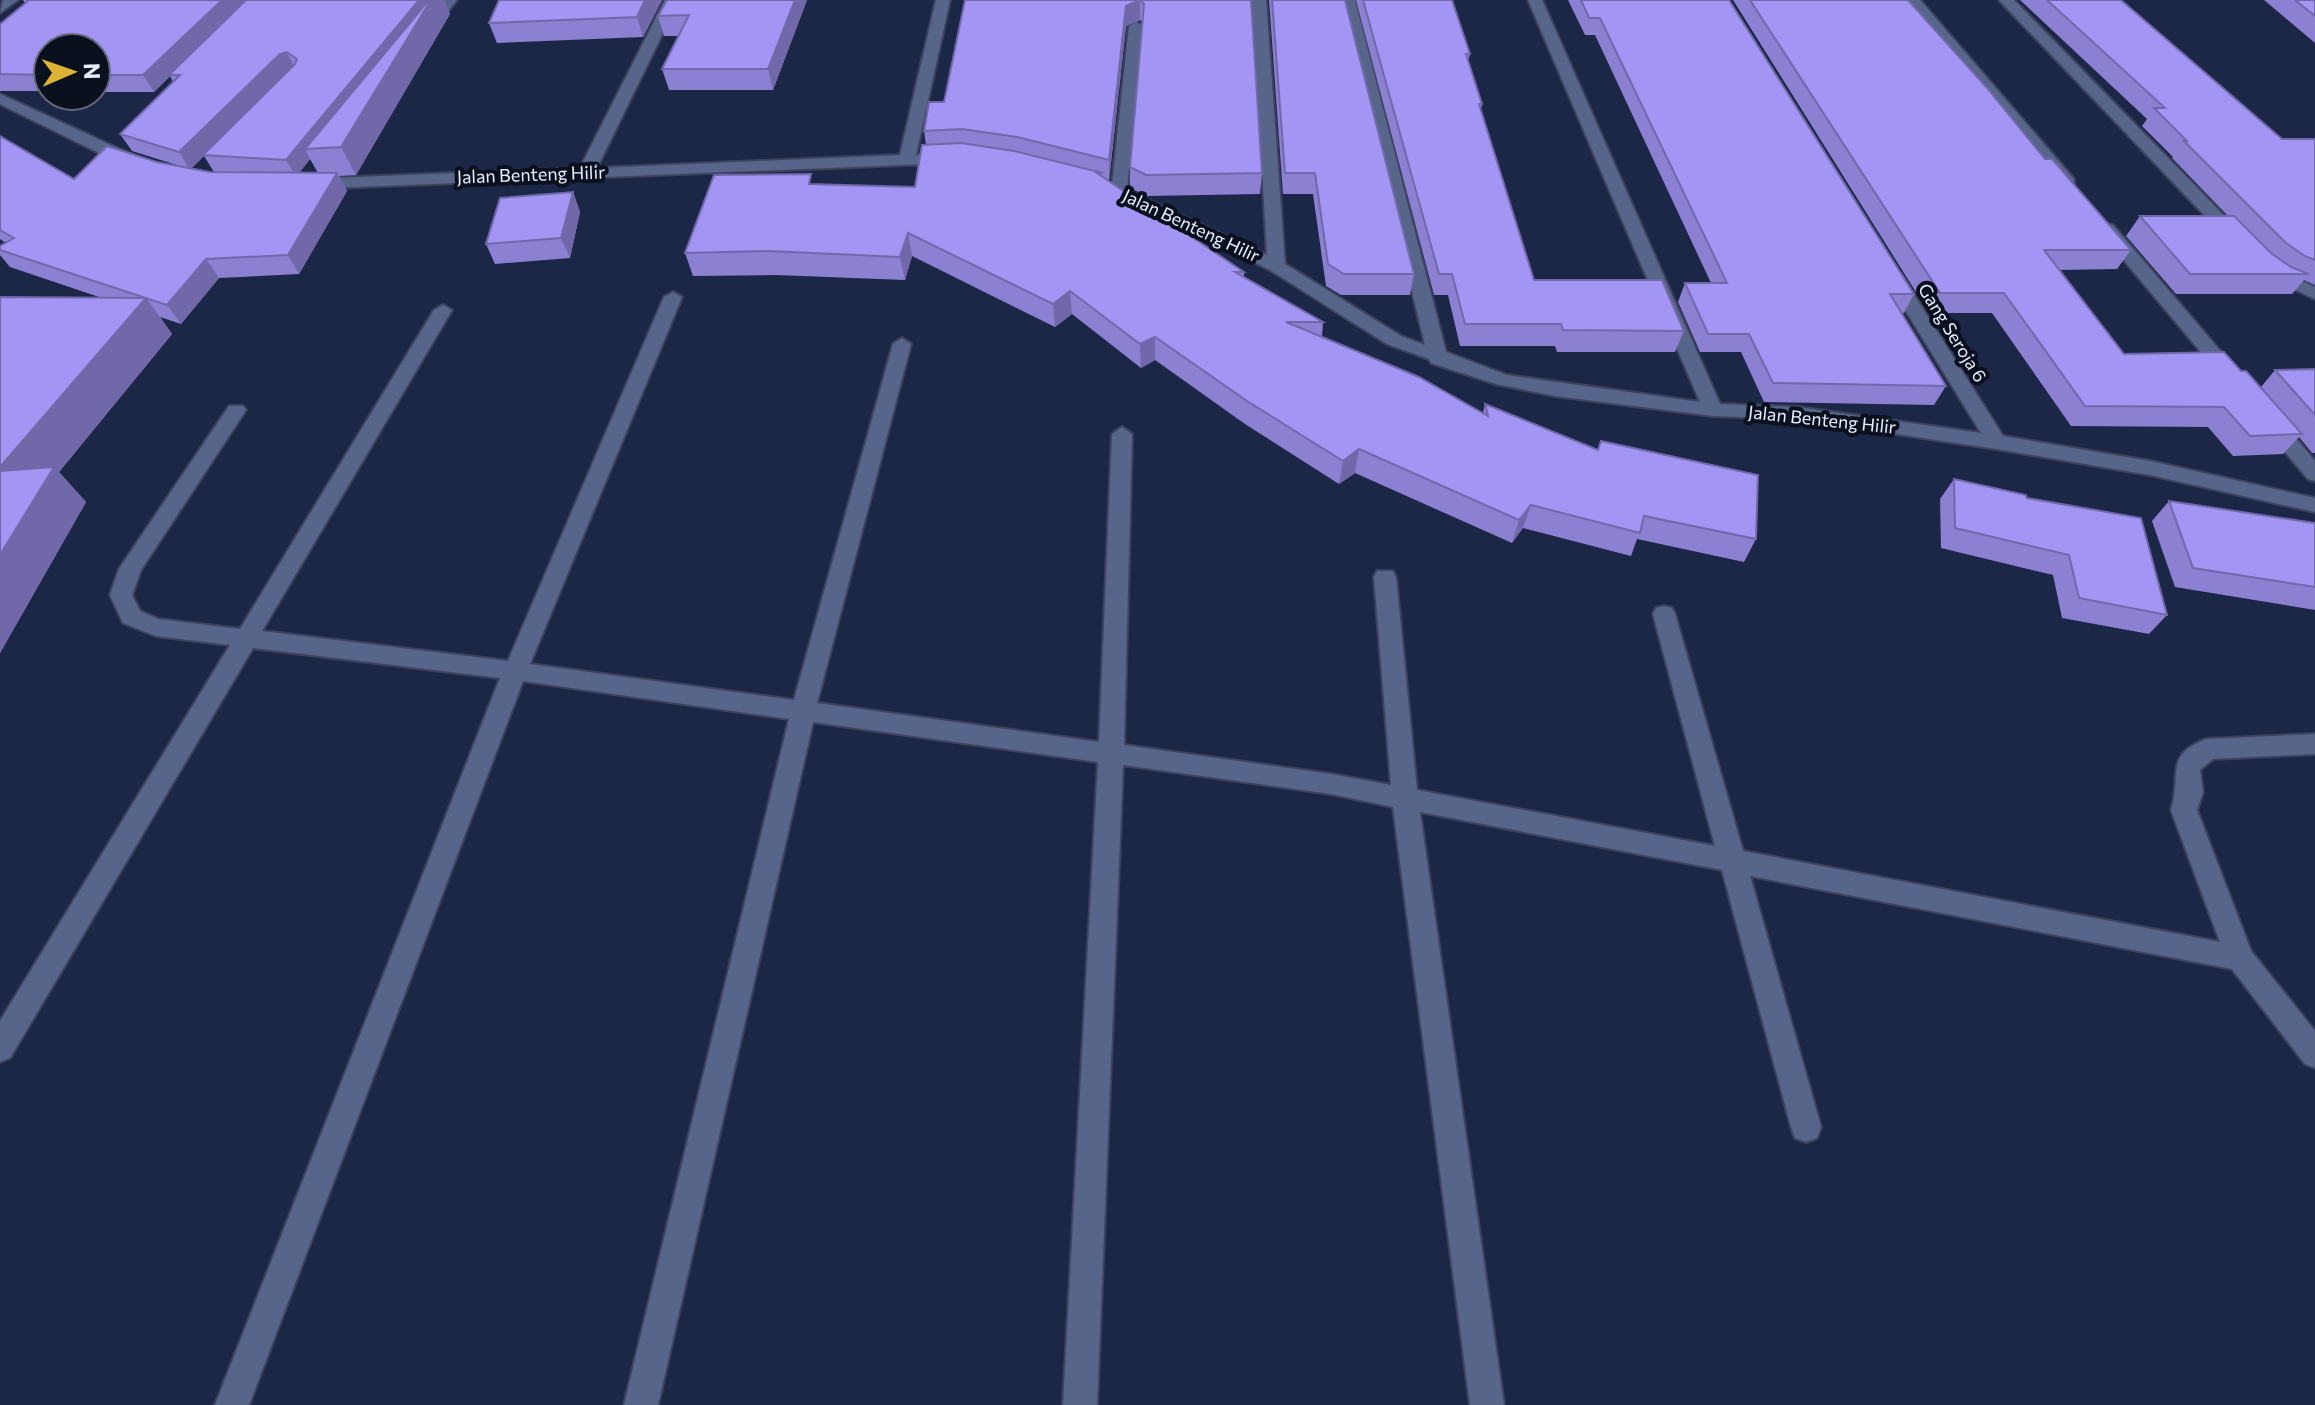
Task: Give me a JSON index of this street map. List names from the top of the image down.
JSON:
{
  "streets": {
    "street": ["Jalan Benteng Hilir", "Gang Seroja 6"]
  },
  "crossings": [
    ["Jalan Benteng Hilir", "Gang Seroja 6"]
  ],
  "north": "right"
}
